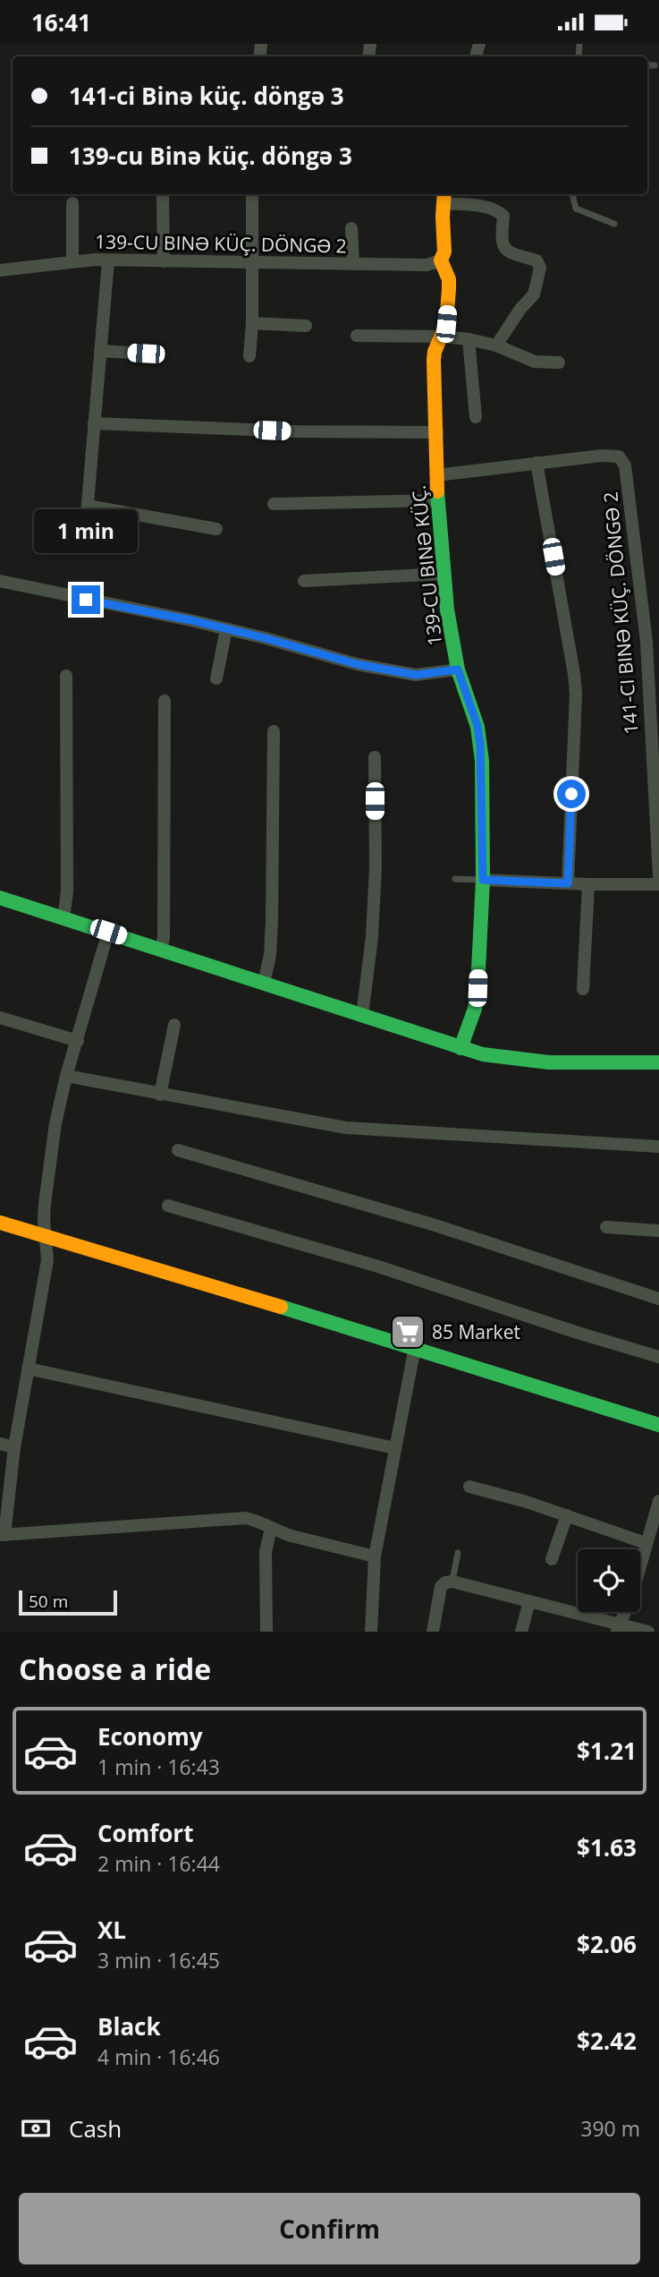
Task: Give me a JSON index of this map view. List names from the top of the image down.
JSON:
{
  "streets": {
    "street": ["139-CU BINƏ KÜÇ. DÖNGƏ 2", "139-CU BINƏ KÜÇ.", "141-CI BINƏ KÜÇ. DÖNGƏ 2"]
  },
  "crossings": [
    ["139-CU BINƏ KÜÇ. DÖNGƏ 2", "139-CU BINƏ KÜÇ."],
    ["139-CU BINƏ KÜÇ.", "141-CI BINƏ KÜÇ. DÖNGƏ 2"]
  ],
  "places": {
    "supermarket": ["85 Market"]
  },
  "scale_bar": "50 m",
  "page": {
    "status": "16:41",
    "banner": ["141-ci Binə küç. döngə 3", "139-cu Binə küç. döngə 3"],
    "bubble": "1 min",
    "scale": "50 m",
    "heading": "Choose a ride",
    "list": [
      {
        "name": "Economy",
        "note": "1 min · 16:43",
        "value": "$1.21"
      },
      {
        "name": "Comfort",
        "note": "2 min · 16:44",
        "value": "$1.63"
      },
      {
        "name": "XL",
        "note": "3 min · 16:45",
        "value": "$2.06"
      },
      {
        "name": "Black",
        "note": "4 min · 16:46",
        "value": "$2.42"
      }
    ],
    "pay": ["Cash", "390 m"],
    "buttons": "Confirm"
  }
}
